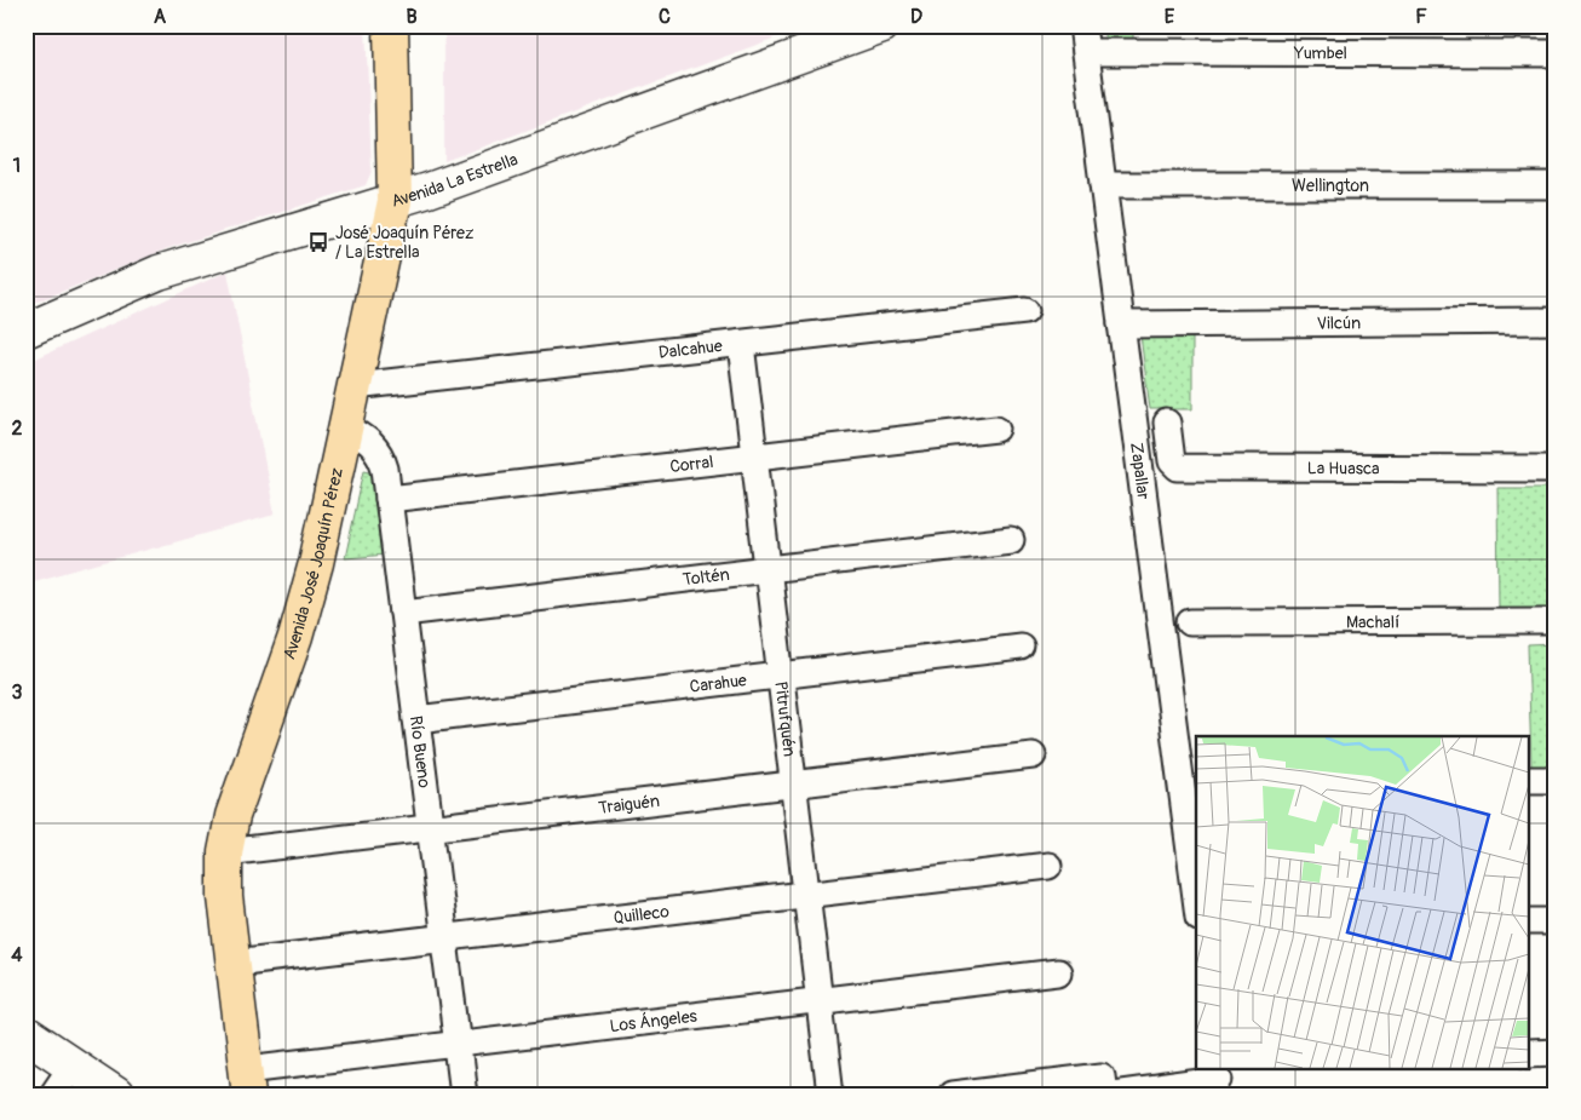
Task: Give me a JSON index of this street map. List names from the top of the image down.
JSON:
{
  "streets": {
    "main road": ["Avenida La Estrella", "Avenida José Joaquín Pérez"],
    "street": [
      "Yumbel",
      "Wellington",
      "Vilcún",
      "Dalcahue",
      "Corral",
      "La Huasca",
      "Zapallar",
      "Toltén",
      "Machalí",
      "Carahue",
      "Pitrufquén",
      "Río Bueno",
      "Traiguén",
      "Quilleco",
      "Los Ángeles"
    ]
  },
  "crossings": [
    ["Yumbel", "Zapallar"],
    ["Avenida La Estrella", "Avenida José Joaquín Pérez"],
    ["Wellington", "Zapallar"],
    ["Vilcún", "Zapallar"],
    ["Dalcahue", "Avenida José Joaquín Pérez"],
    ["Dalcahue", "Pitrufquén"],
    ["Corral", "Pitrufquén"],
    ["Corral", "Río Bueno"],
    ["Avenida José Joaquín Pérez", "Río Bueno"],
    ["Avenida José Joaquín Pérez", "Traiguén"],
    ["Avenida José Joaquín Pérez", "Quilleco"],
    ["Avenida José Joaquín Pérez", "Los Ángeles"],
    ["Toltén", "Pitrufquén"],
    ["Toltén", "Río Bueno"],
    ["Carahue", "Pitrufquén"],
    ["Carahue", "Río Bueno"],
    ["Pitrufquén", "Traiguén"],
    ["Pitrufquén", "Quilleco"],
    ["Pitrufquén", "Los Ángeles"],
    ["Río Bueno", "Traiguén"],
    ["Río Bueno", "Quilleco"],
    ["Río Bueno", "Los Ángeles"]
  ],
  "places": {
    "bus stop": ["José Joaquín Pérez / La Estrella"]
  },
  "grid": {
    "columns": [
      "A",
      "B",
      "C",
      "D",
      "E",
      "F"
    ],
    "rows": [
      "1",
      "2",
      "3",
      "4"
    ]
  }
}
